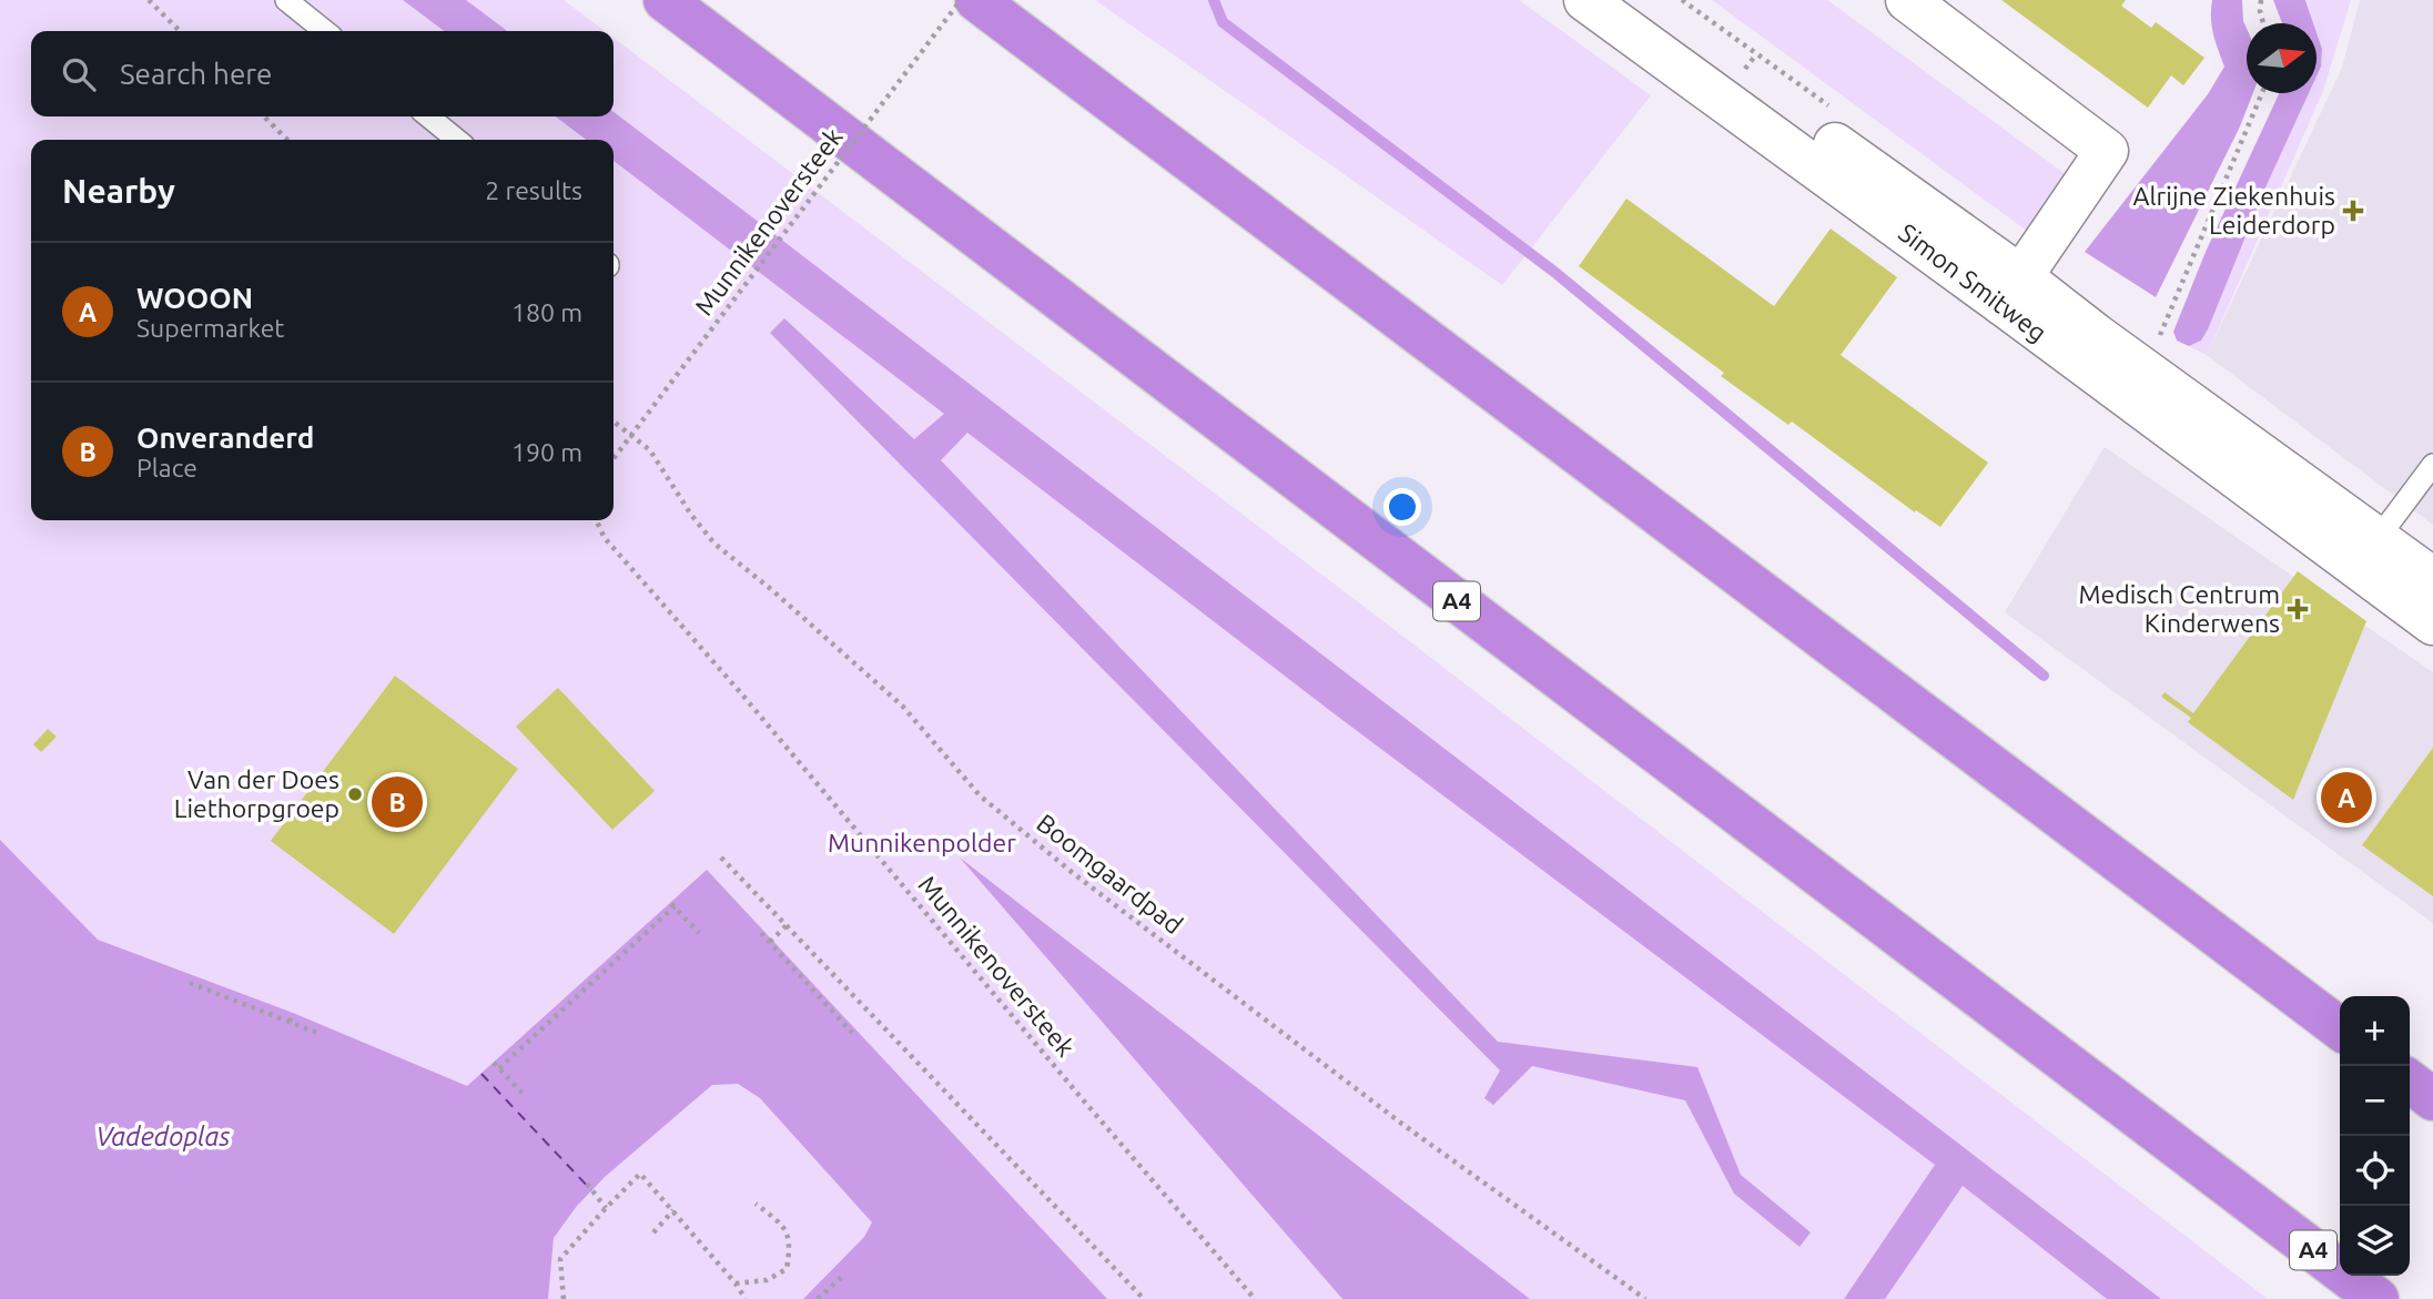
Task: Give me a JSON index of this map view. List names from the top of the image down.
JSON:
{
  "streets": {
    "highway": ["A4"],
    "street": ["Simon Smitweg"],
    "path": ["Munnikenoversteek", "Boomgaardpad"]
  },
  "water": ["Vadedoplas"],
  "parks": ["Munnikenpolder"],
  "places": {
    "health": ["Alrijne Ziekenhuis Leiderdorp", "Medisch Centrum Kinderwens"],
    "other": ["Van der Does Liethorpgroep"]
  },
  "north": "right",
  "page": {
    "search": "Search here",
    "heading": ["Nearby", "2 results"],
    "list": [
      {
        "mark": "A",
        "name": "WOOON",
        "note": "Supermarket",
        "value": "180 m"
      },
      {
        "mark": "B",
        "name": "Onveranderd",
        "note": "Place",
        "value": "190 m"
      }
    ],
    "pins": ["A", "B"],
    "map_buttons": ["+", "−"]
  }
}
